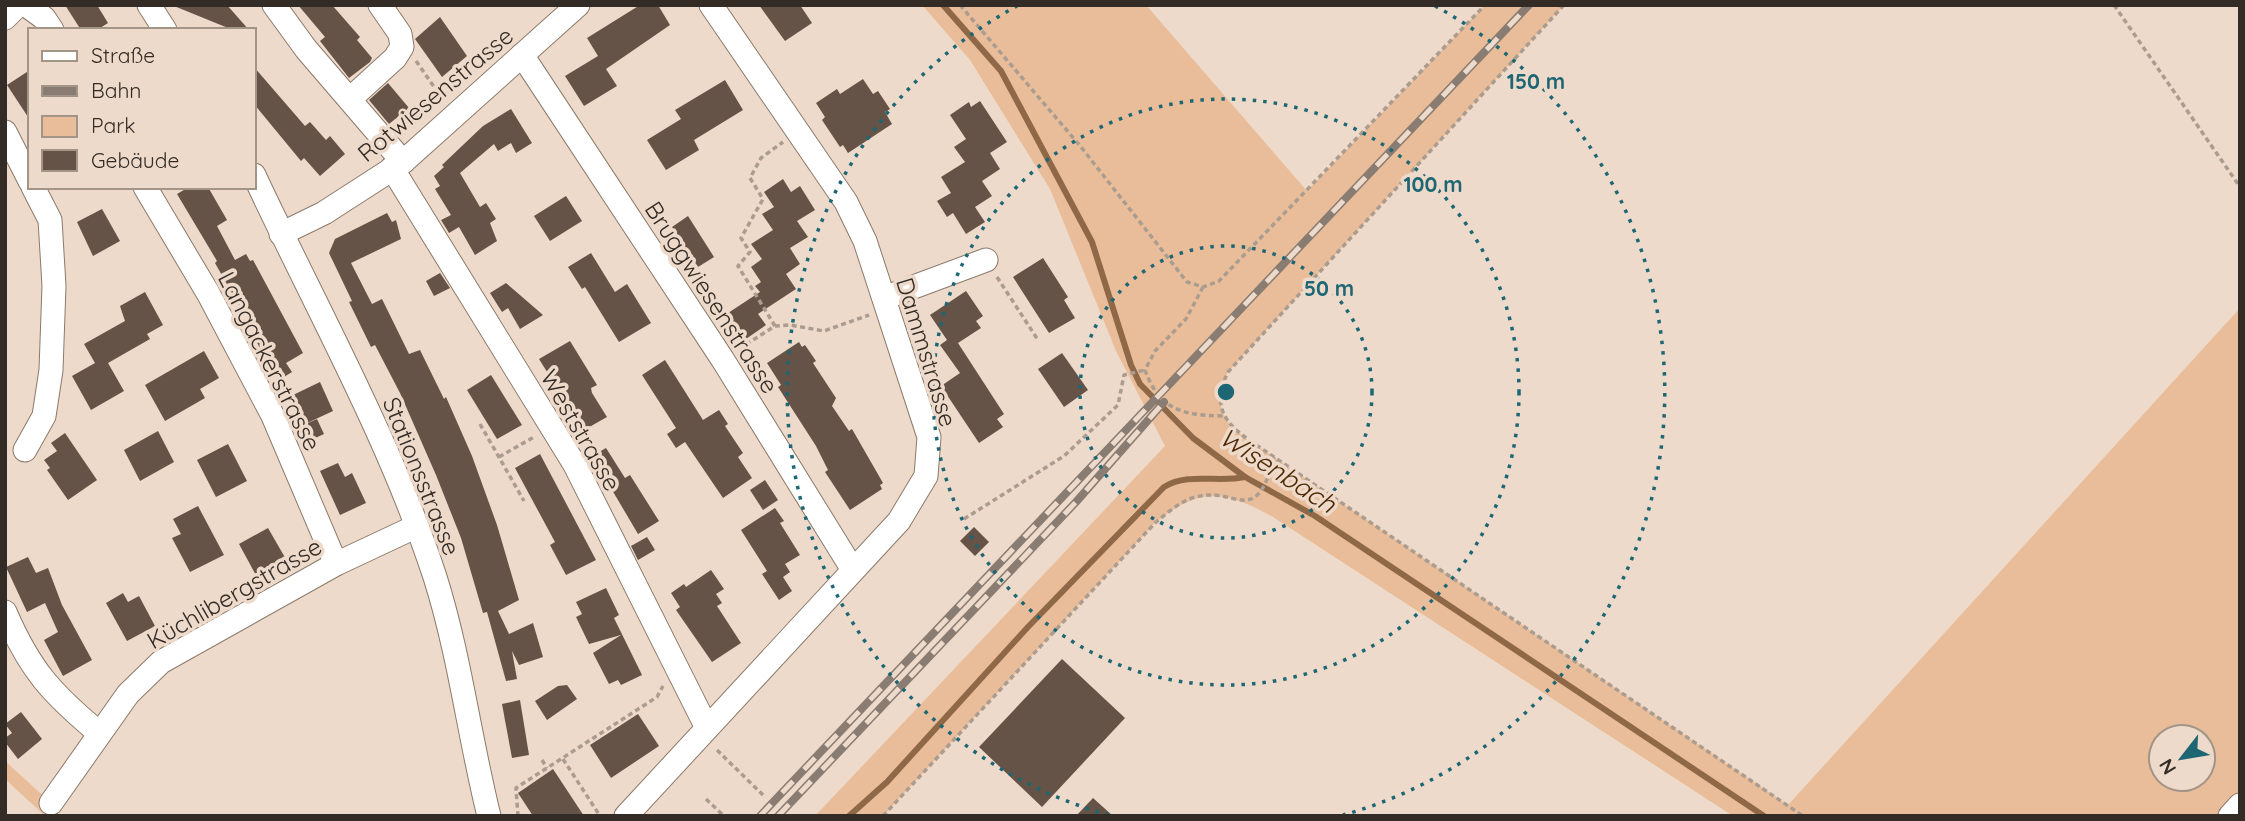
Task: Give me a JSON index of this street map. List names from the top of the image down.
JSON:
{
  "streets": {
    "street": [
      "Rotwiesenstrasse",
      "Bruggwiesenstrasse",
      "Dammstrasse",
      "Langackerstrasse",
      "Weststrasse",
      "Stationsstrasse",
      "Küchlibergstrasse"
    ]
  },
  "crossings": [
    ["Rotwiesenstrasse", "Bruggwiesenstrasse"],
    ["Rotwiesenstrasse", "Weststrasse"],
    ["Rotwiesenstrasse", "Stationsstrasse"],
    ["Bruggwiesenstrasse", "Dammstrasse"],
    ["Dammstrasse", "Weststrasse"],
    ["Langackerstrasse", "Küchlibergstrasse"],
    ["Stationsstrasse", "Küchlibergstrasse"]
  ],
  "water": ["Wisenbach"],
  "legend": [
    "Straße",
    "Bahn",
    "Park",
    "Gebäude"
  ],
  "north": "bottom left",
  "rings": ["150 m", "100 m", "50 m"]
}
